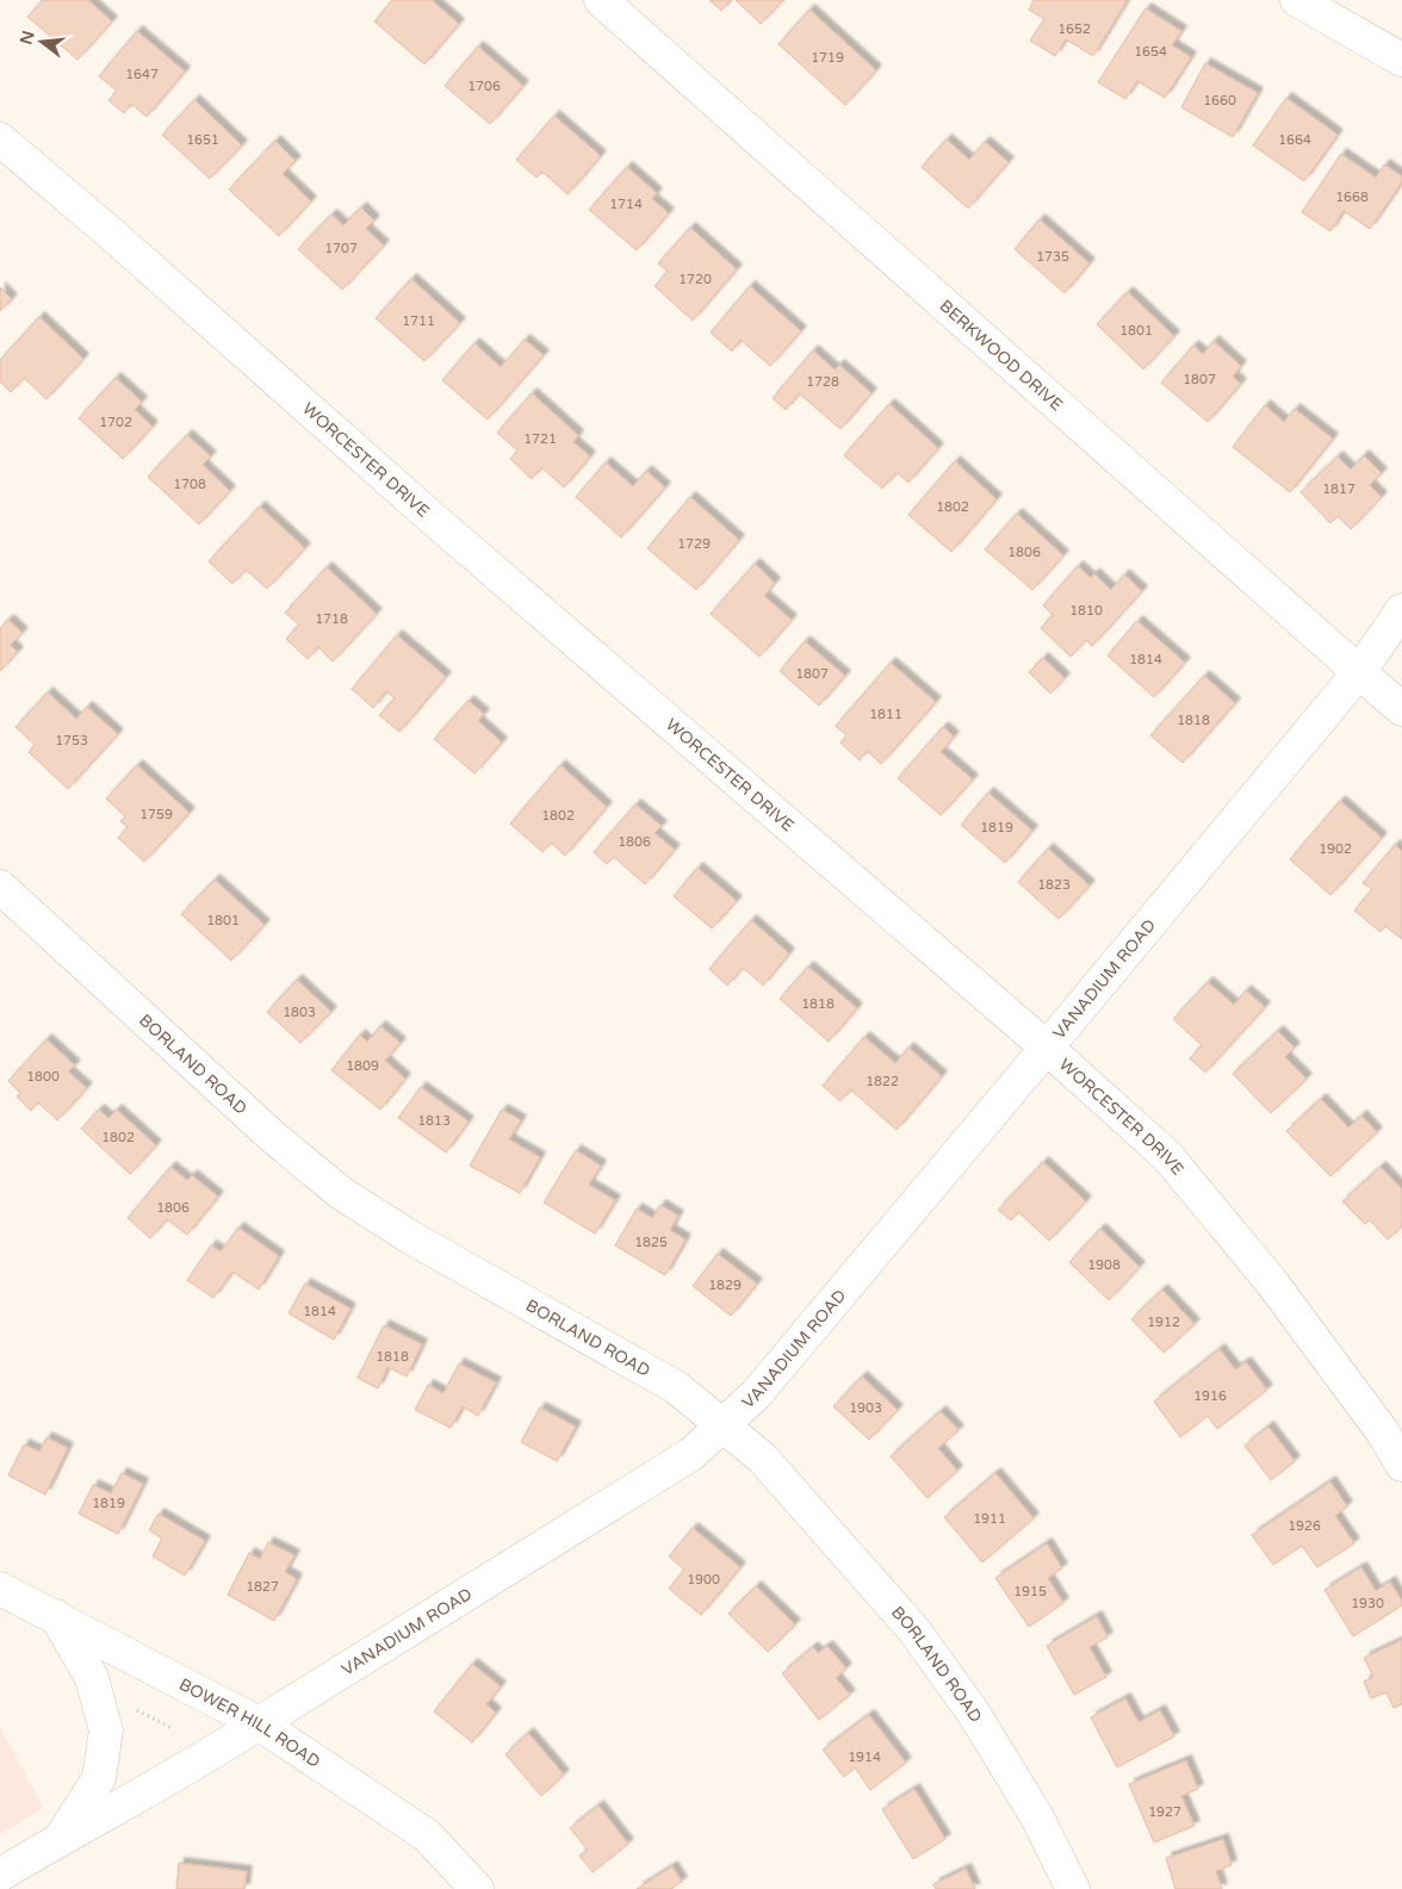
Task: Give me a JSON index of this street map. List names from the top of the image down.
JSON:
{
  "streets": {
    "street": [
      "BERKWOOD DRIVE",
      "WORCESTER DRIVE",
      "VANADIUM ROAD",
      "BORLAND ROAD",
      "BOWER HILL ROAD"
    ]
  },
  "crossings": [
    ["BERKWOOD DRIVE", "VANADIUM ROAD"],
    ["WORCESTER DRIVE", "VANADIUM ROAD"],
    ["VANADIUM ROAD", "BORLAND ROAD"],
    ["VANADIUM ROAD", "BOWER HILL ROAD"]
  ],
  "house_numbers": [
    "1652",
    "1654",
    "1719",
    "1647",
    "1706",
    "1660",
    "1651",
    "1664",
    "1668",
    "1714",
    "1707",
    "1735",
    "1720",
    "1711",
    "1801",
    "1807",
    "1728",
    "1702",
    "1721",
    "1708",
    "1817",
    "1802",
    "1729",
    "1806",
    "1810",
    "1718",
    "1814",
    "1807",
    "1811",
    "1818",
    "1753",
    "1759",
    "1802",
    "1819",
    "1806",
    "1902",
    "1823",
    "1801",
    "1818",
    "1803",
    "1809",
    "1800",
    "1822",
    "1813",
    "1802",
    "1806",
    "1825",
    "1908",
    "1829",
    "1814",
    "1912",
    "1818",
    "1916",
    "1903",
    "1819",
    "1911",
    "1926",
    "1900",
    "1827",
    "1915",
    "1930",
    "1914",
    "1927"
  ],
  "north": "left"
}
